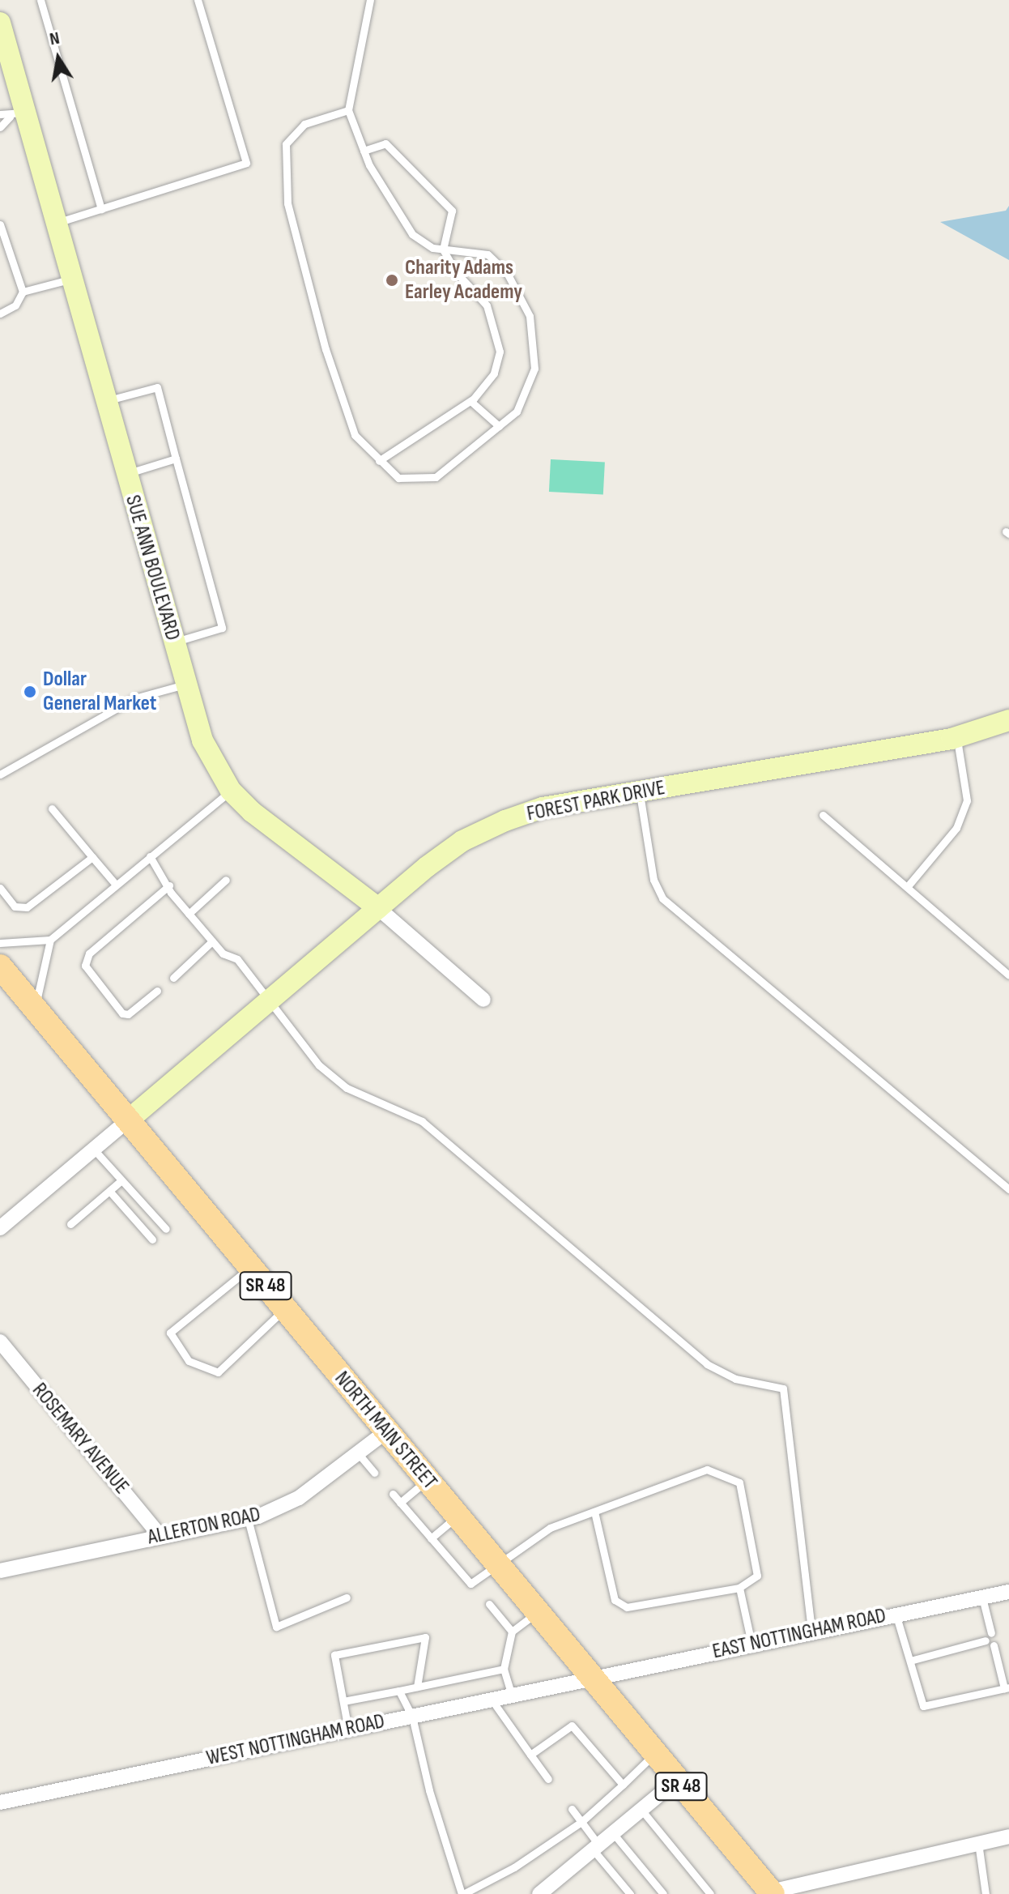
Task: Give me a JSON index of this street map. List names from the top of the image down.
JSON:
{
  "streets": {
    "main road": ["SR 48", "NORTH MAIN STREET"],
    "street": [
      "SUE ANN BOULEVARD",
      "FOREST PARK DRIVE",
      "ROSEMARY AVENUE",
      "ALLERTON ROAD",
      "EAST NOTTINGHAM ROAD",
      "WEST NOTTINGHAM ROAD"
    ]
  },
  "crossings": [
    ["SUE ANN BOULEVARD", "FOREST PARK DRIVE"],
    ["FOREST PARK DRIVE", "NORTH MAIN STREET"],
    ["NORTH MAIN STREET", "ALLERTON ROAD"],
    ["NORTH MAIN STREET", "EAST NOTTINGHAM ROAD"],
    ["NORTH MAIN STREET", "WEST NOTTINGHAM ROAD"],
    ["ROSEMARY AVENUE", "ALLERTON ROAD"],
    ["EAST NOTTINGHAM ROAD", "WEST NOTTINGHAM ROAD"]
  ],
  "places": ["Charity Adams Earley Academy", "Dollar General Market"],
  "north": "top"
}
